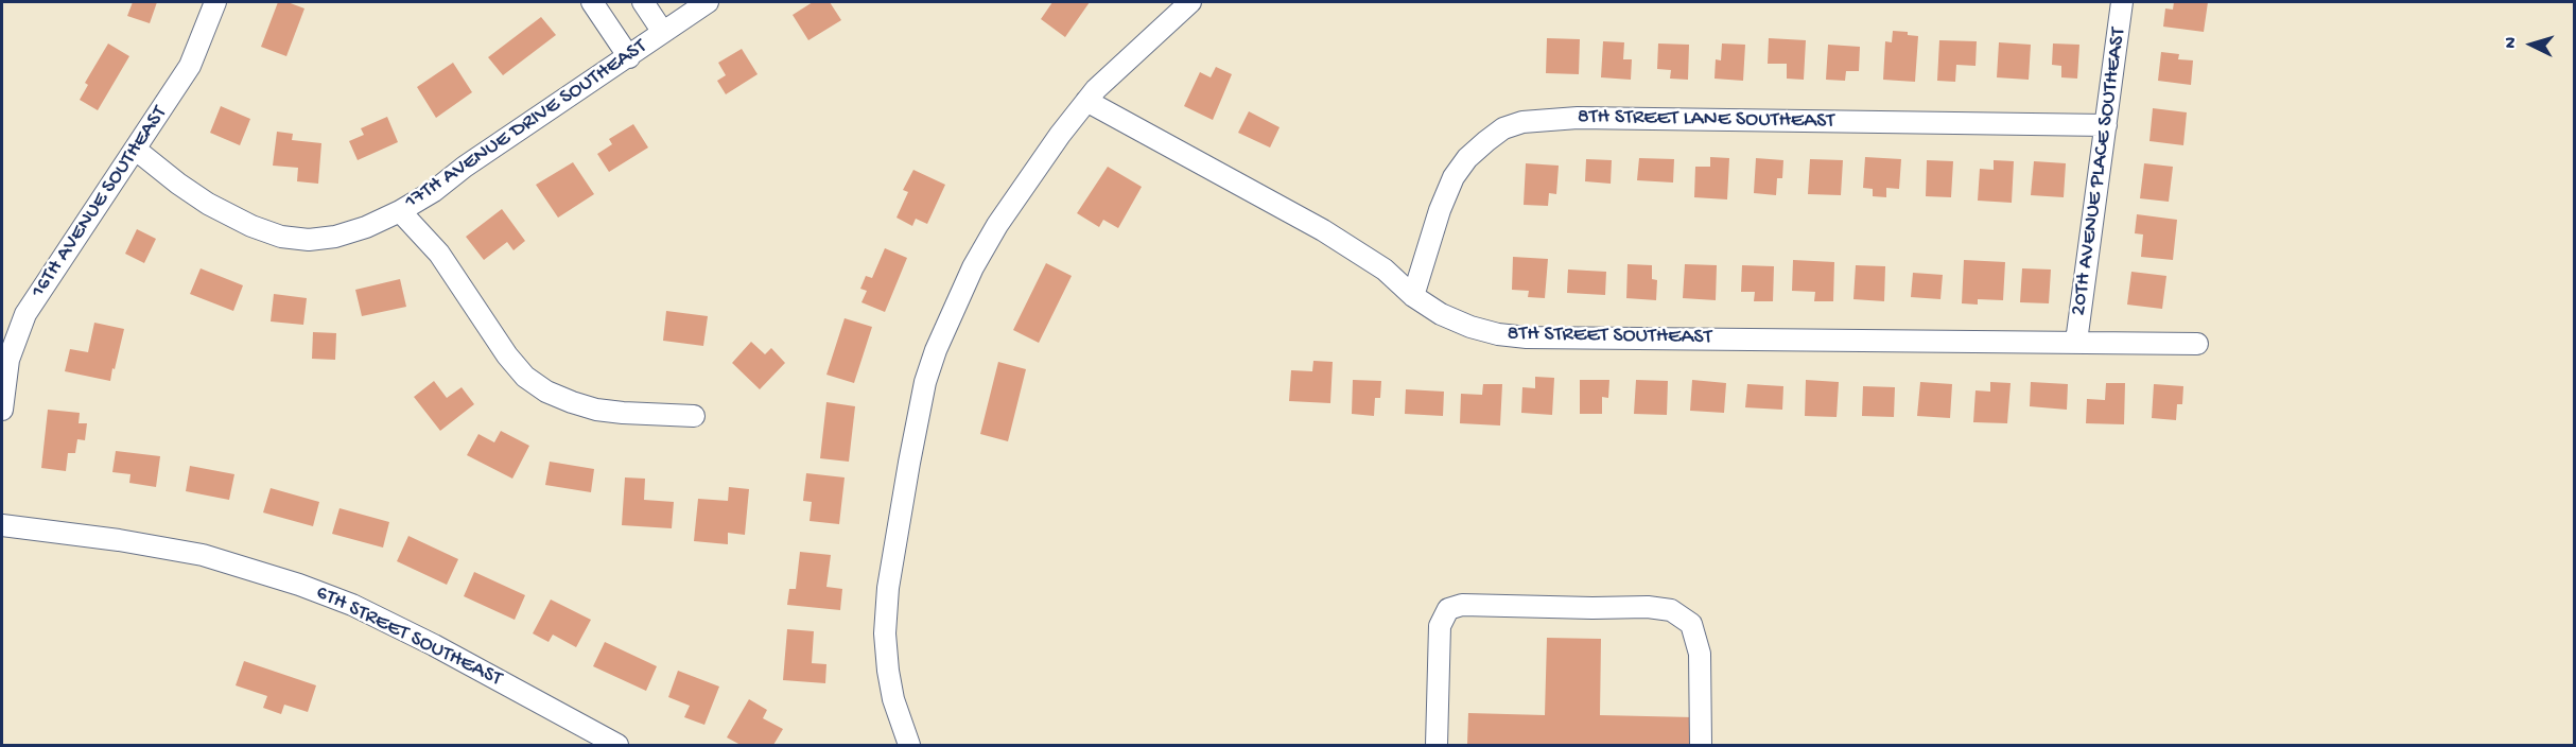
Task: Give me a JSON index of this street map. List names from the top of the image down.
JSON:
{
  "streets": {
    "street": [
      "8TH STREET LANE SOUTHEAST",
      "17TH AVENUE DRIVE SOUTHEAST",
      "20TH AVENUE PLACE SOUTHEAST",
      "16TH AVENUE SOUTHEAST",
      "8TH STREET SOUTHEAST",
      "6TH STREET SOUTHEAST"
    ]
  },
  "crossings": [
    ["8TH STREET LANE SOUTHEAST", "20TH AVENUE PLACE SOUTHEAST"],
    ["8TH STREET LANE SOUTHEAST", "8TH STREET SOUTHEAST"],
    ["17TH AVENUE DRIVE SOUTHEAST", "16TH AVENUE SOUTHEAST"],
    ["20TH AVENUE PLACE SOUTHEAST", "8TH STREET SOUTHEAST"]
  ],
  "north": "left"
}
